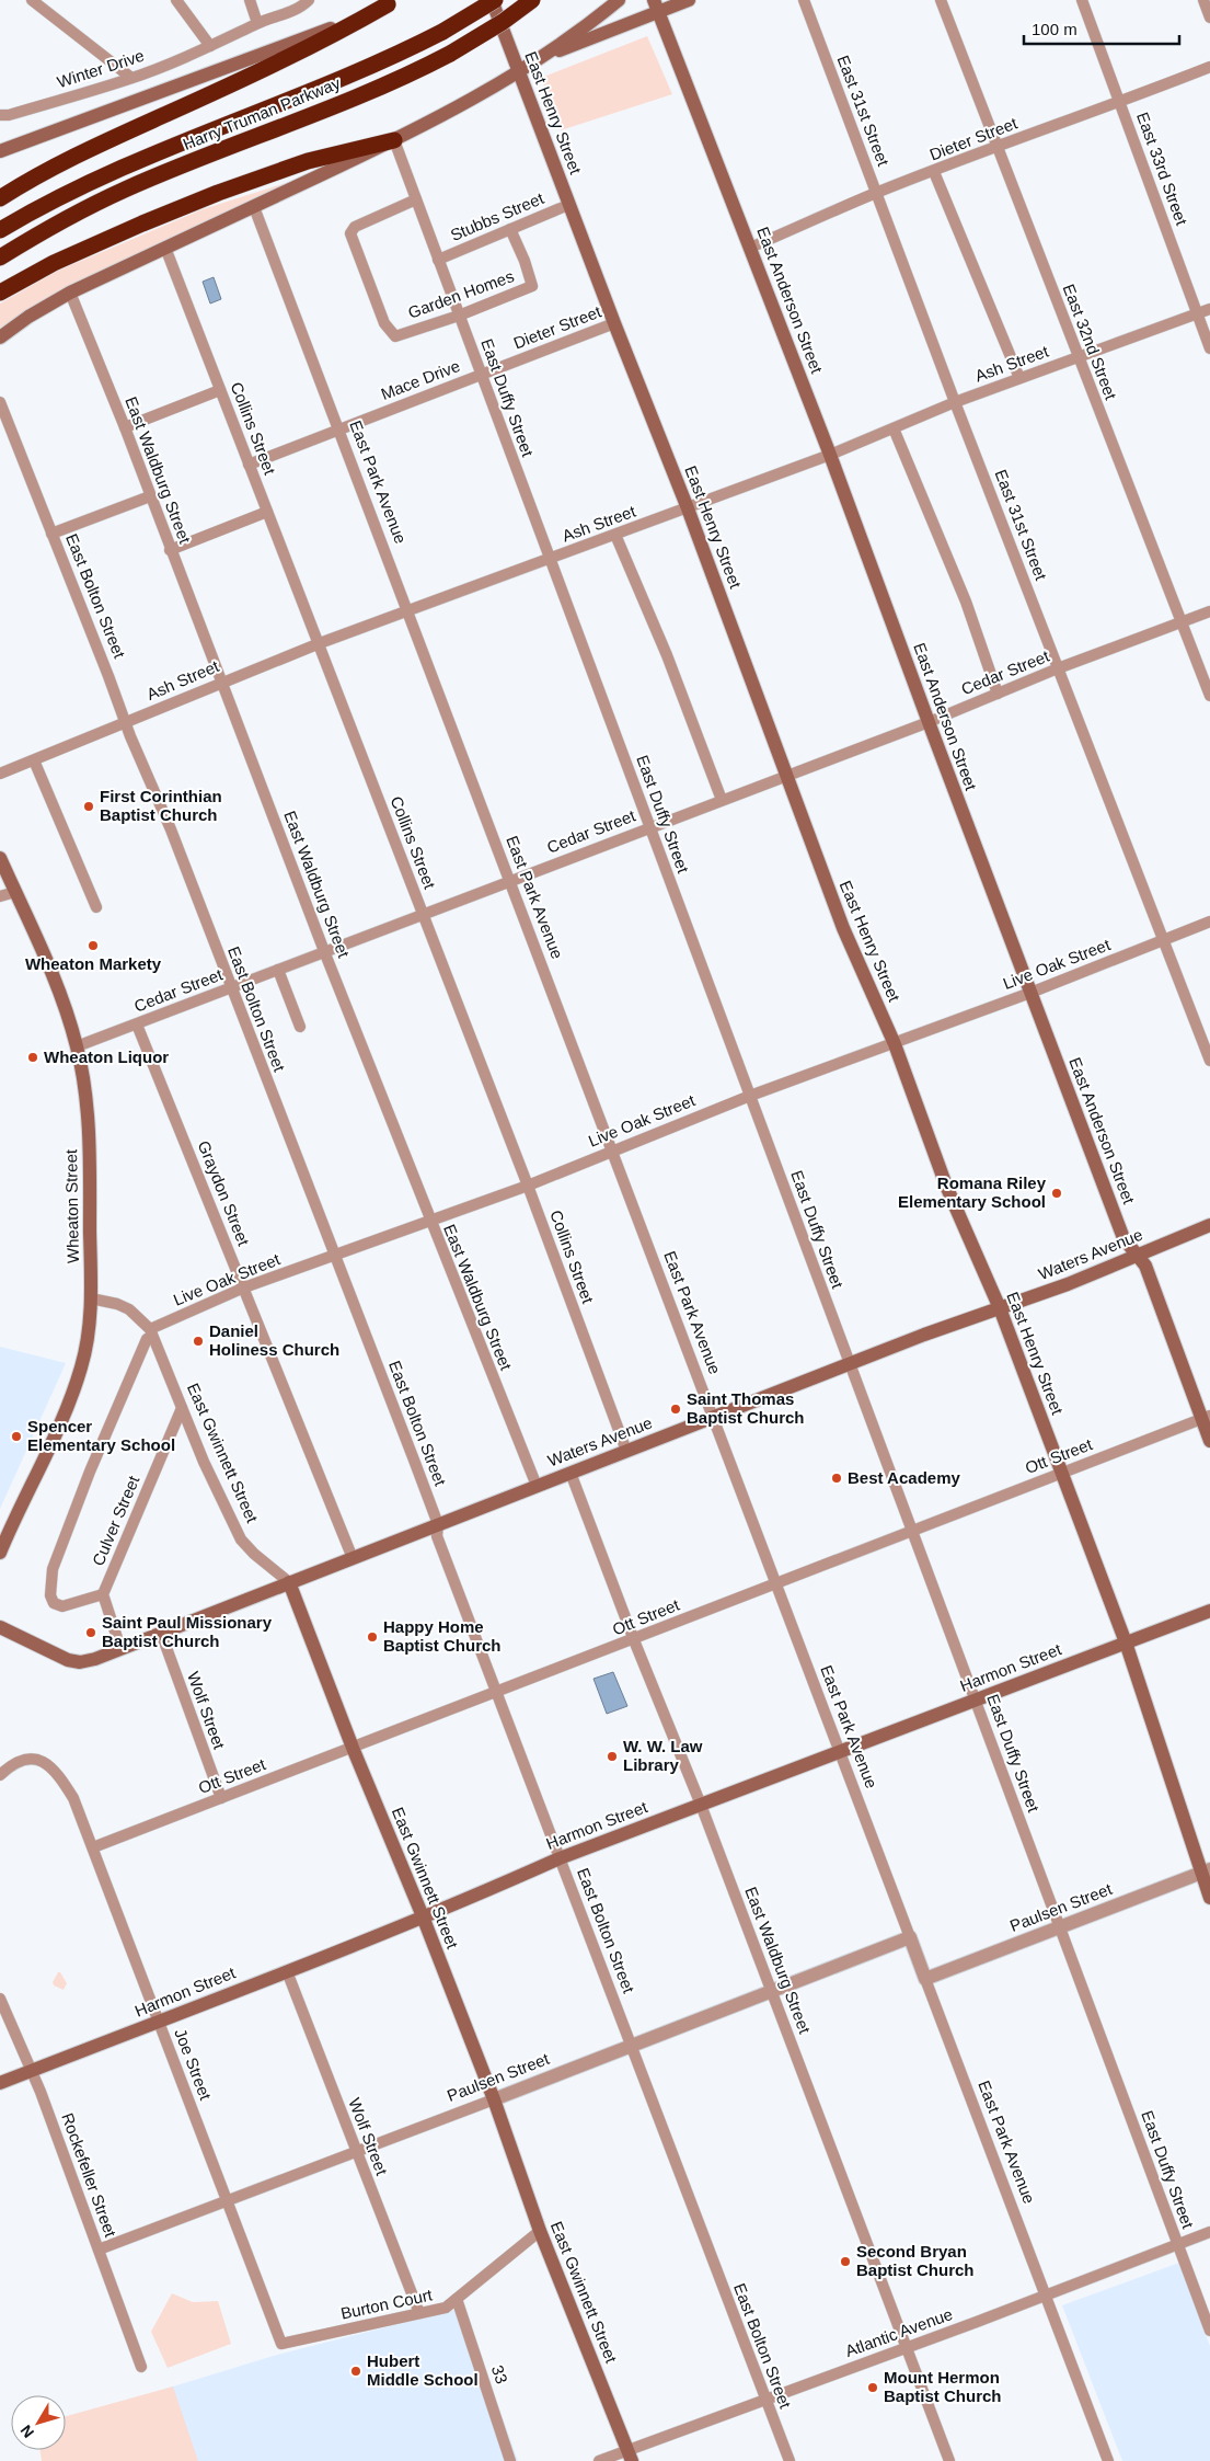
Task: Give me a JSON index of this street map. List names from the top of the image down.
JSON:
{
  "streets": {
    "highway": ["Harry Truman Parkway"],
    "main road": [
      "East Henry Street",
      "East Anderson Street",
      "Wheaton Street",
      "Waters Avenue",
      "East Gwinnett Street",
      "Harmon Street"
    ],
    "street": [
      "Winter Drive",
      "East 31st Street",
      "Dieter Street",
      "East 33rd Street",
      "Stubbs Street",
      "Garden Homes",
      "East 32nd Street",
      "Ash Street",
      "Mace Drive",
      "East Duffy Street",
      "Collins Street",
      "East Waldburg Street",
      "East Park Avenue",
      "East Bolton Street",
      "Cedar Street",
      "Live Oak Street",
      "Graydon Street",
      "Ott Street",
      "Culver Street",
      "Wolf Street",
      "Paulsen Street",
      "Joe Street",
      "Rockefeller Street",
      "Burton Court",
      "Atlantic Avenue",
      "33"
    ]
  },
  "crossings": [
    ["East 31st Street", "Dieter Street"],
    ["East 31st Street", "Ash Street"],
    ["East 31st Street", "Cedar Street"],
    ["East 31st Street", "Live Oak Street"],
    ["East Henry Street", "Harry Truman Parkway"],
    ["East Henry Street", "Dieter Street"],
    ["East Henry Street", "Stubbs Street"],
    ["East Henry Street", "Ash Street"],
    ["East Henry Street", "Cedar Street"],
    ["East Henry Street", "Live Oak Street"],
    ["East Henry Street", "Waters Avenue"],
    ["East Henry Street", "Ott Street"],
    ["East Henry Street", "Harmon Street"],
    ["East Henry Street", "Paulsen Street"],
    ["Dieter Street", "East 33rd Street"],
    ["Dieter Street", "East Anderson Street"],
    ["Dieter Street", "East 32nd Street"],
    ["Dieter Street", "Mace Drive"],
    ["Dieter Street", "East Duffy Street"],
    ["East 33rd Street", "Ash Street"],
    ["Stubbs Street", "Garden Homes"],
    ["Stubbs Street", "East Duffy Street"],
    ["Garden Homes", "East Duffy Street"],
    ["East Anderson Street", "Ash Street"],
    ["East Anderson Street", "Cedar Street"],
    ["East Anderson Street", "Live Oak Street"],
    ["East Anderson Street", "Waters Avenue"],
    ["East Anderson Street", "Ott Street"],
    ["East 32nd Street", "Ash Street"],
    ["East 32nd Street", "Cedar Street"],
    ["Ash Street", "East Duffy Street"],
    ["Ash Street", "Collins Street"],
    ["Ash Street", "East Waldburg Street"],
    ["Ash Street", "East Park Avenue"],
    ["Ash Street", "East Bolton Street"],
    ["Mace Drive", "East Duffy Street"],
    ["Mace Drive", "Collins Street"],
    ["Mace Drive", "East Park Avenue"],
    ["East Duffy Street", "Cedar Street"],
    ["East Duffy Street", "Live Oak Street"],
    ["East Duffy Street", "Waters Avenue"],
    ["East Duffy Street", "Ott Street"],
    ["East Duffy Street", "Harmon Street"],
    ["East Duffy Street", "Paulsen Street"],
    ["East Duffy Street", "Atlantic Avenue"],
    ["Collins Street", "Cedar Street"],
    ["Collins Street", "Live Oak Street"],
    ["Collins Street", "Waters Avenue"],
    ["East Waldburg Street", "Cedar Street"],
    ["East Waldburg Street", "Live Oak Street"],
    ["East Waldburg Street", "Waters Avenue"],
    ["East Waldburg Street", "Ott Street"],
    ["East Waldburg Street", "Harmon Street"],
    ["East Waldburg Street", "Paulsen Street"],
    ["East Waldburg Street", "Atlantic Avenue"],
    ["East Park Avenue", "Cedar Street"],
    ["East Park Avenue", "Live Oak Street"],
    ["East Park Avenue", "Waters Avenue"],
    ["East Park Avenue", "Ott Street"],
    ["East Park Avenue", "Harmon Street"],
    ["East Park Avenue", "Paulsen Street"],
    ["East Park Avenue", "Atlantic Avenue"],
    ["East Bolton Street", "Cedar Street"],
    ["East Bolton Street", "Live Oak Street"],
    ["East Bolton Street", "Waters Avenue"],
    ["East Bolton Street", "Ott Street"],
    ["East Bolton Street", "Harmon Street"],
    ["East Bolton Street", "Paulsen Street"],
    ["East Bolton Street", "Atlantic Avenue"],
    ["Cedar Street", "Graydon Street"],
    ["Cedar Street", "Wheaton Street"],
    ["Live Oak Street", "Graydon Street"],
    ["Live Oak Street", "East Gwinnett Street"],
    ["Graydon Street", "Waters Avenue"],
    ["Waters Avenue", "East Gwinnett Street"],
    ["Waters Avenue", "Wolf Street"],
    ["East Gwinnett Street", "Ott Street"],
    ["East Gwinnett Street", "Culver Street"],
    ["East Gwinnett Street", "Harmon Street"],
    ["East Gwinnett Street", "Paulsen Street"],
    ["East Gwinnett Street", "Burton Court"],
    ["East Gwinnett Street", "Atlantic Avenue"],
    ["Ott Street", "Wolf Street"],
    ["Ott Street", "Joe Street"],
    ["Harmon Street", "Wolf Street"],
    ["Harmon Street", "Joe Street"],
    ["Harmon Street", "Rockefeller Street"],
    ["Wolf Street", "Paulsen Street"],
    ["Wolf Street", "Burton Court"],
    ["Paulsen Street", "Joe Street"],
    ["Paulsen Street", "Rockefeller Street"],
    ["Joe Street", "Burton Court"],
    ["Burton Court", "33"]
  ],
  "places": [
    "First Corinthian Baptist Church",
    "Wheaton Markety",
    "Wheaton Liquor",
    "Romana Riley Elementary School",
    "Daniel Holiness Church",
    "Saint Thomas Baptist Church",
    "Spencer Elementary School",
    "Best Academy",
    "Saint Paul Missionary Baptist Church",
    "Happy Home Baptist Church",
    "W. W. Law Library",
    "Second Bryan Baptist Church",
    "Hubert Middle School",
    "Mount Hermon Baptist Church"
  ],
  "scale_bar": "100 m",
  "north": "bottom left"
}
